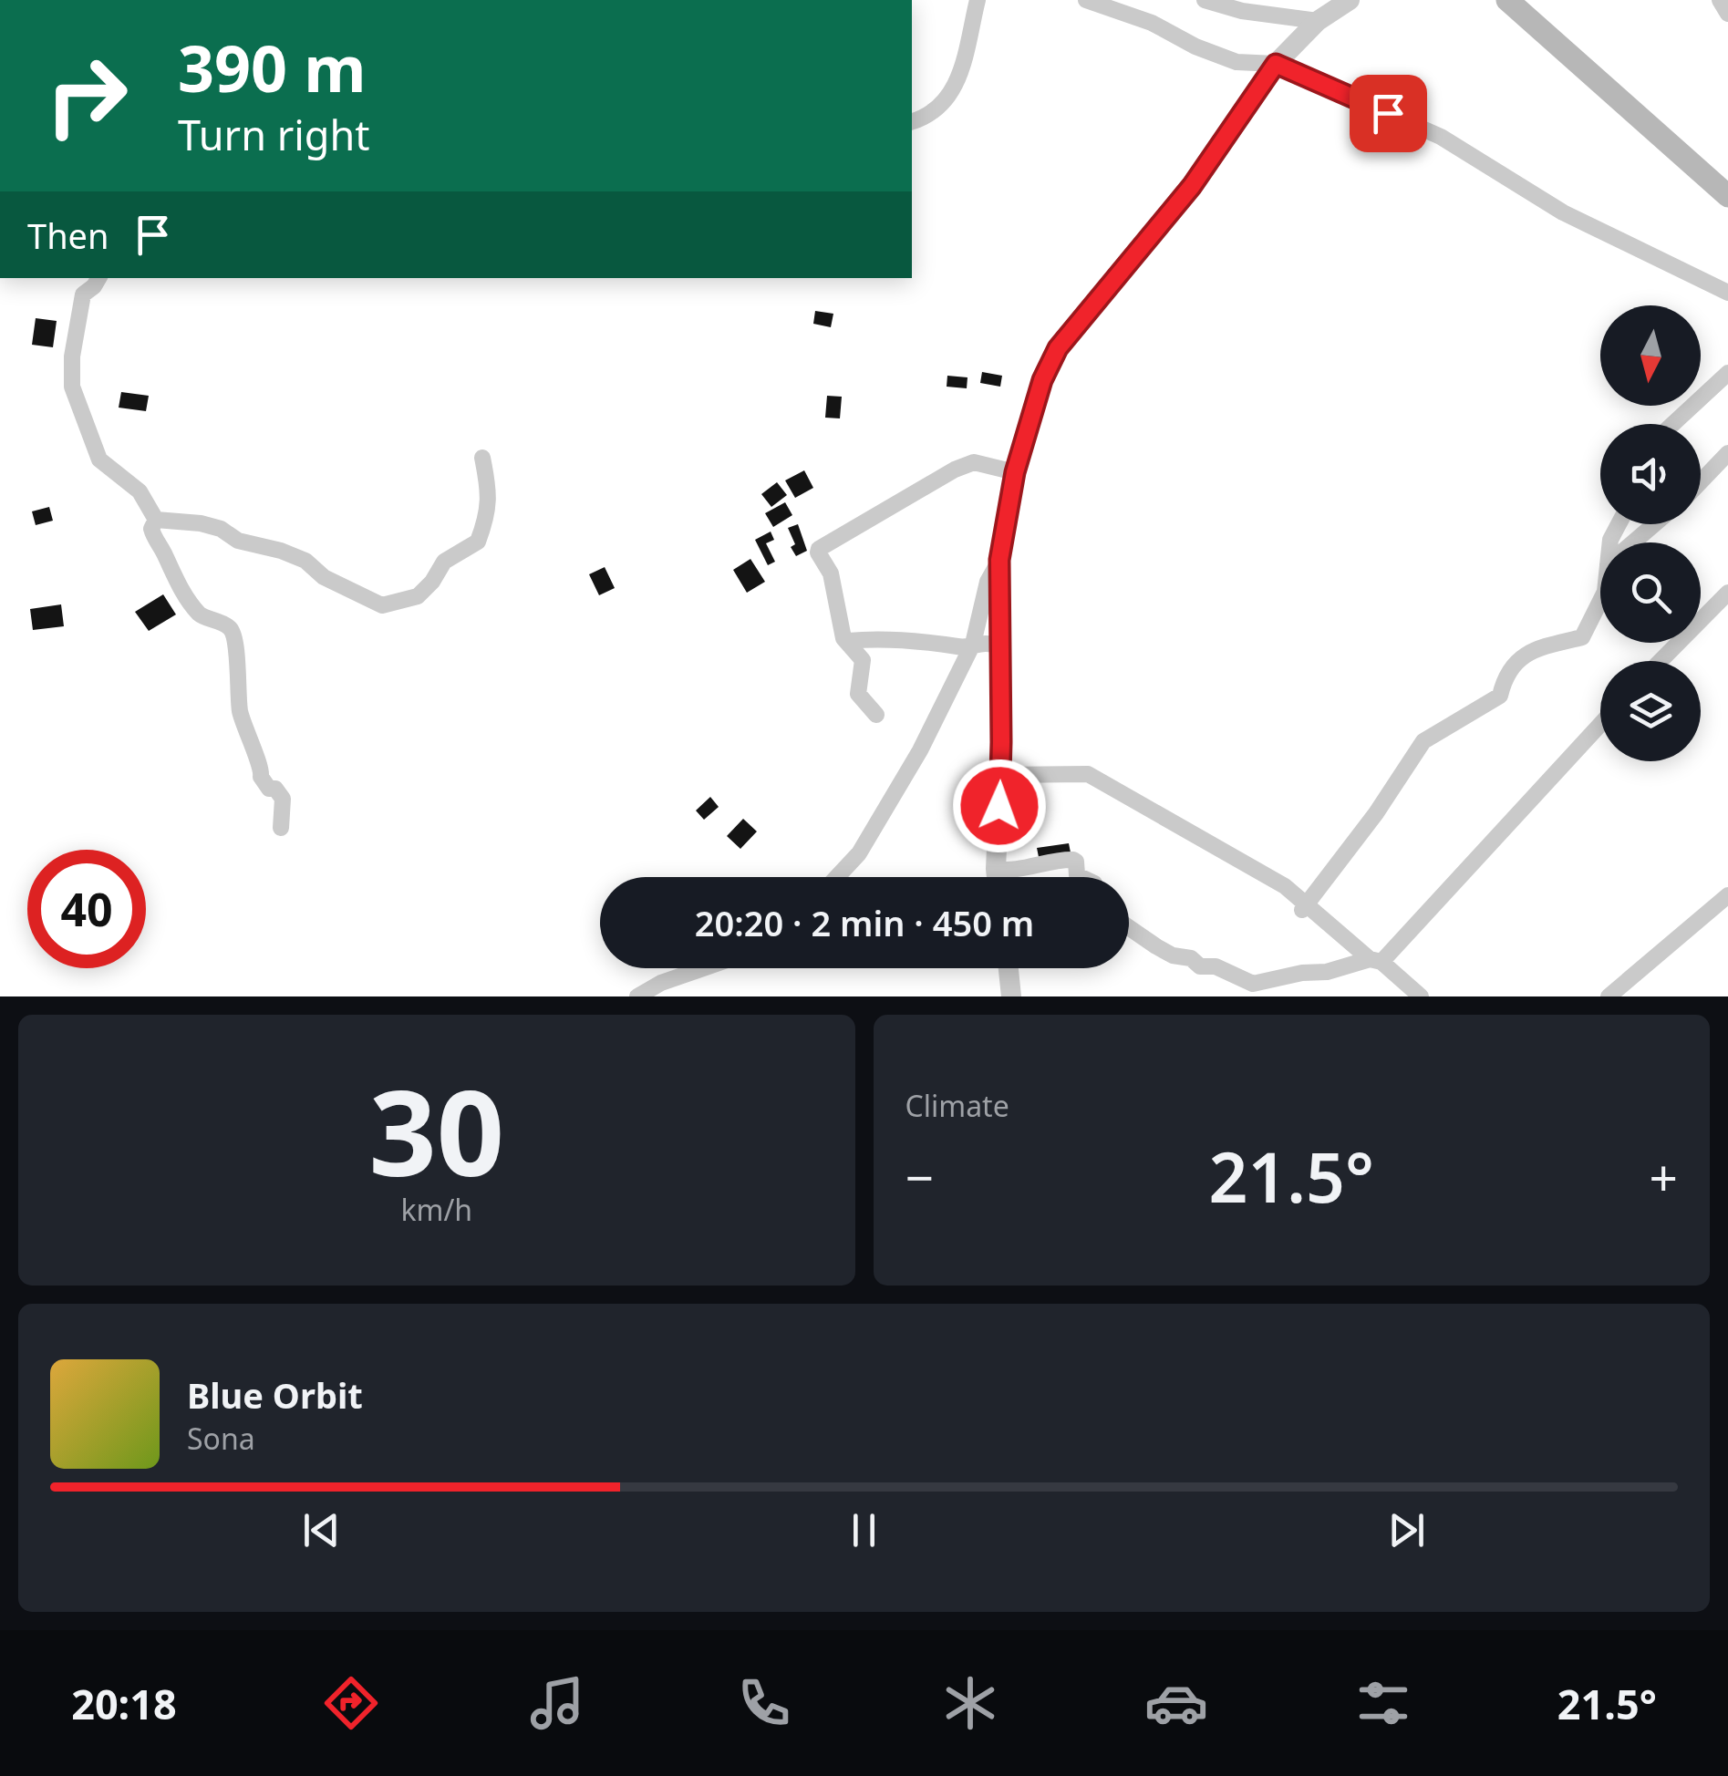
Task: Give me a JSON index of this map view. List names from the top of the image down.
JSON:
{
  "north": "bottom",
  "page": {
    "turn": ["390 m", "Turn right"],
    "then": "Then",
    "limit": "40",
    "trip": "20:20 · 2 min · 450 m",
    "tile": [
      ["30", "km/h"],
      "Climate"
    ],
    "heat": ["−", "21.5°", "+"],
    "song": ["Blue Orbit", "Sona"],
    "tabs": ["20:18", "21.5°"]
  }
}
